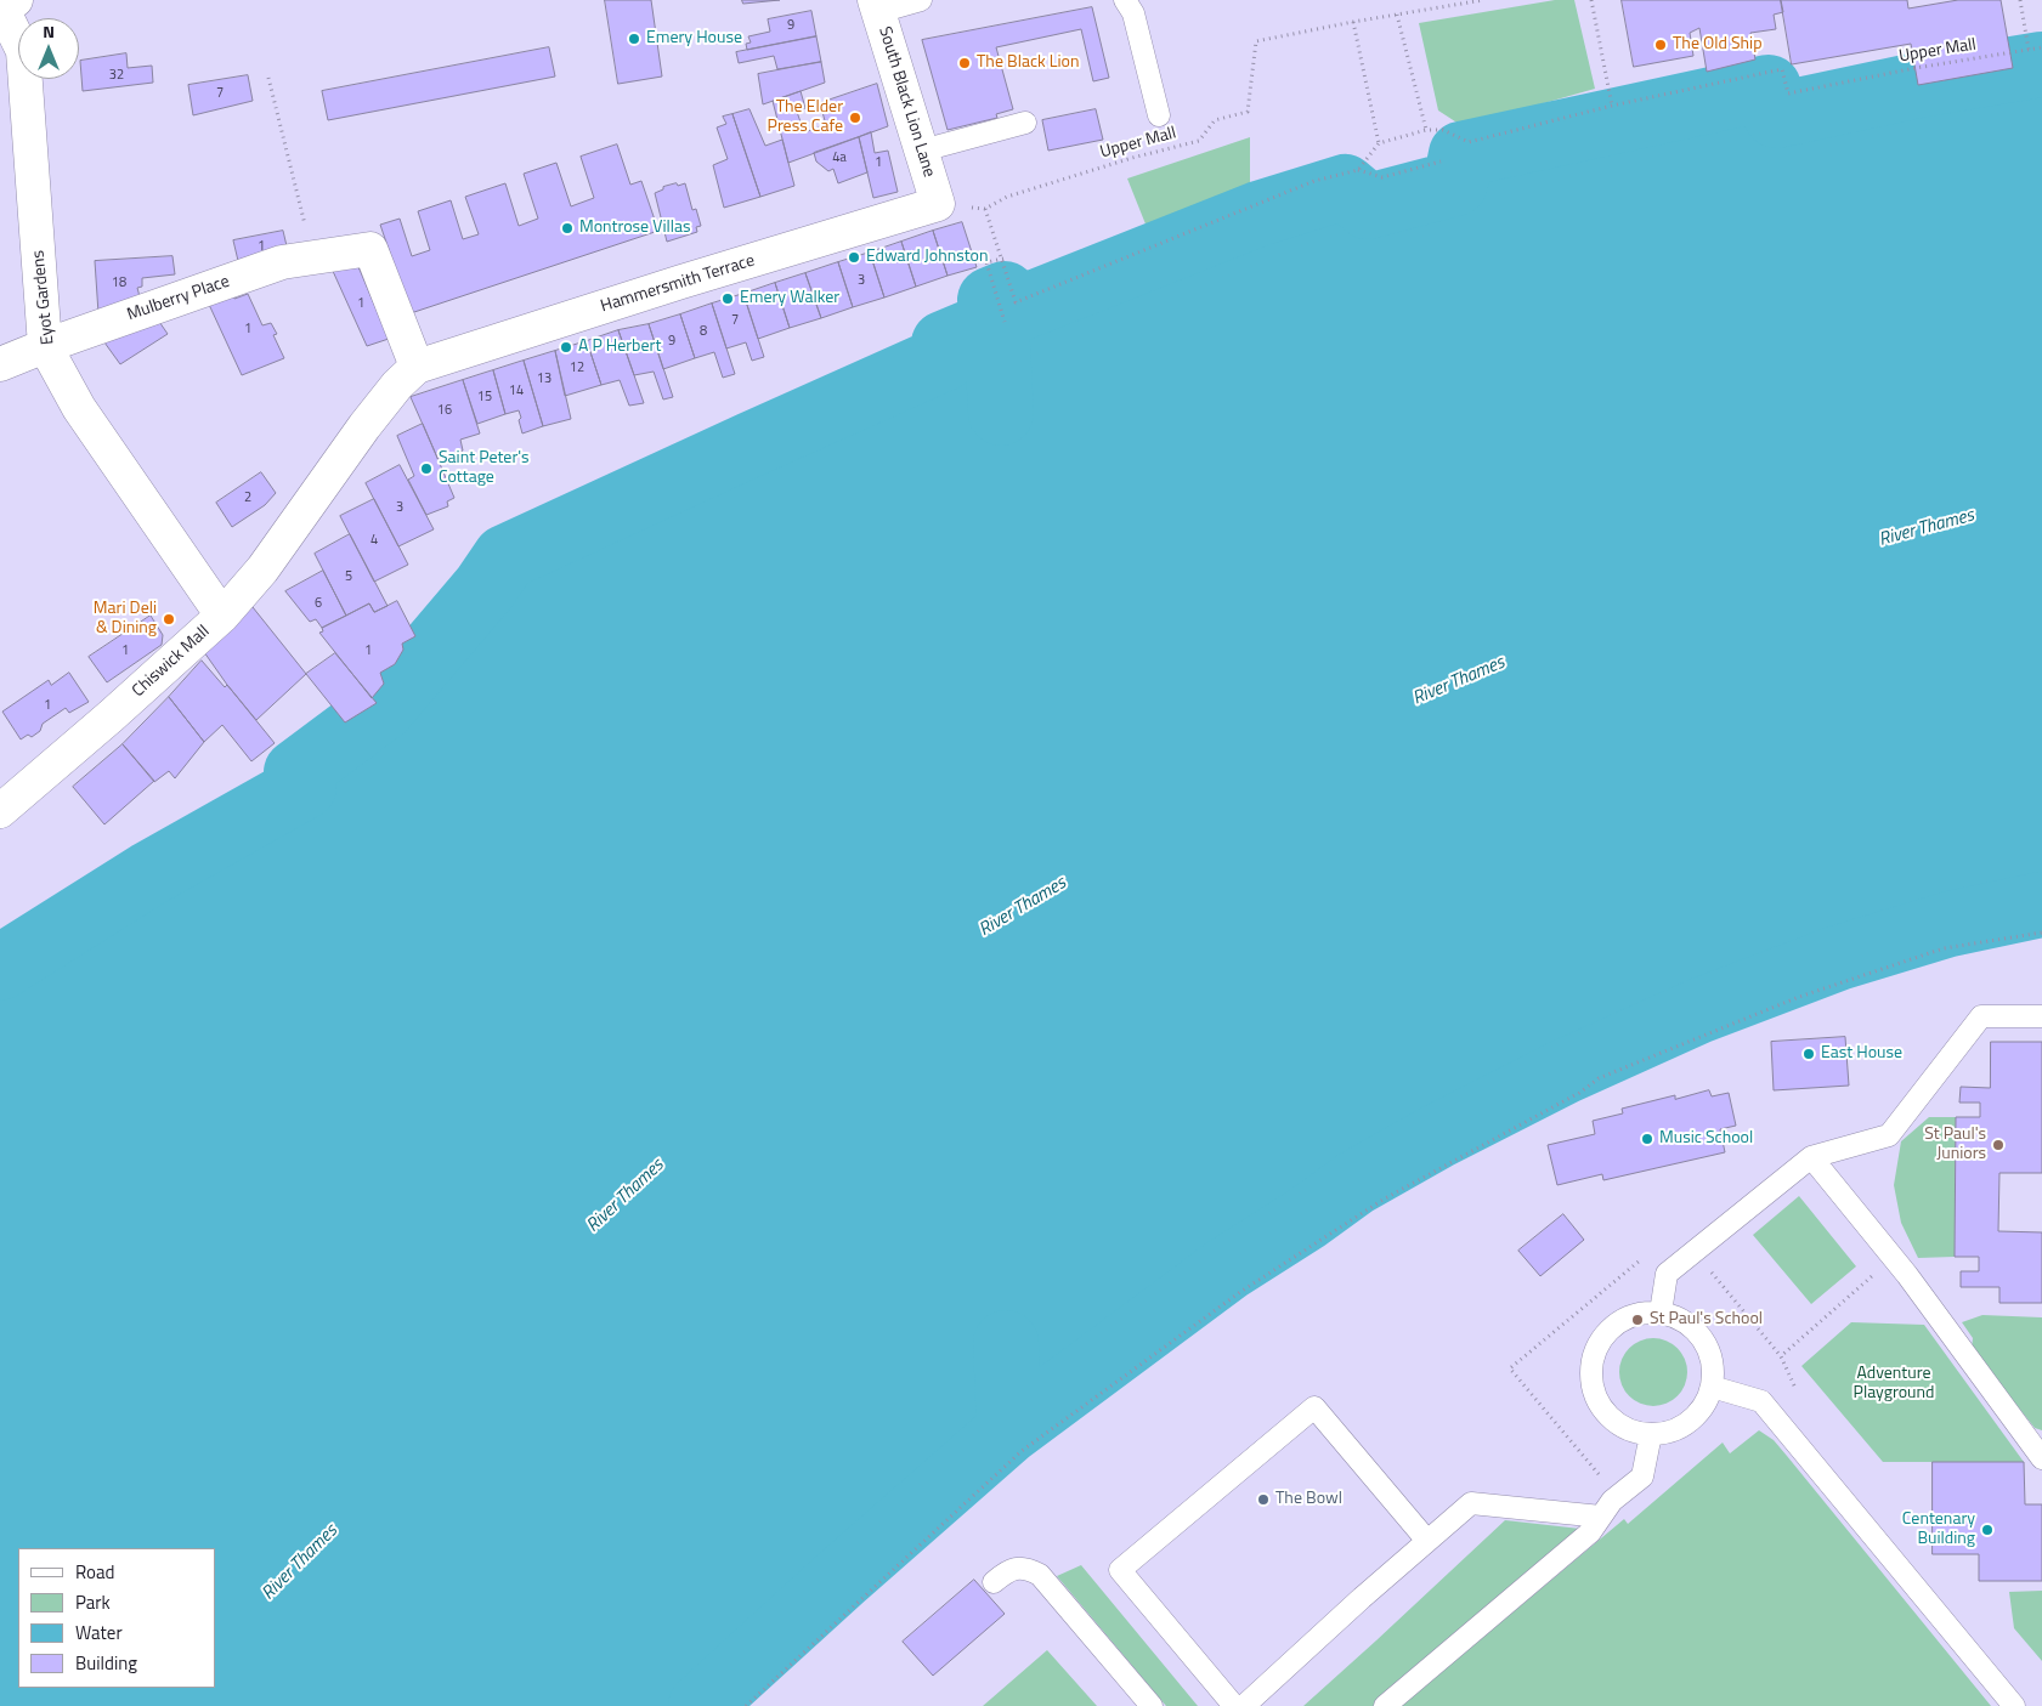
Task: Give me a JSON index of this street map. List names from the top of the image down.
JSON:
{
  "streets": {
    "street": [
      "South Black Lion Lane",
      "Hammersmith Terrace",
      "Eyot Gardens",
      "Mulberry Place",
      "Chiswick Mall"
    ],
    "path": ["Upper Mall"]
  },
  "crossings": [
    ["South Black Lion Lane", "Hammersmith Terrace"],
    ["Hammersmith Terrace", "Mulberry Place"],
    ["Hammersmith Terrace", "Chiswick Mall"],
    ["Eyot Gardens", "Mulberry Place"],
    ["Eyot Gardens", "Chiswick Mall"],
    ["Mulberry Place", "Chiswick Mall"]
  ],
  "water": ["River Thames"],
  "parks": ["Adventure Playground"],
  "places": [
    "Emery House",
    "The Old Ship",
    "The Black Lion",
    "The Elder Press Cafe",
    "Montrose Villas",
    "Edward Johnston",
    "Emery Walker",
    "A P Herbert",
    "Saint Peter's Cottage",
    "Mari Deli & Dining",
    "East House",
    "Music School",
    "St Paul's Juniors",
    "St Paul's School",
    "The Bowl",
    "Centenary Building"
  ],
  "house_numbers": [
    "9",
    "32",
    "7",
    "4a",
    "1",
    "1",
    "3",
    "18",
    "1",
    "7",
    "1",
    "8",
    "9",
    "12",
    "13",
    "14",
    "15",
    "16",
    "2",
    "3",
    "4",
    "5",
    "6",
    "1",
    "1",
    "1"
  ],
  "legend": [
    "Road",
    "Park",
    "Water",
    "Building"
  ],
  "north": "top"
}
